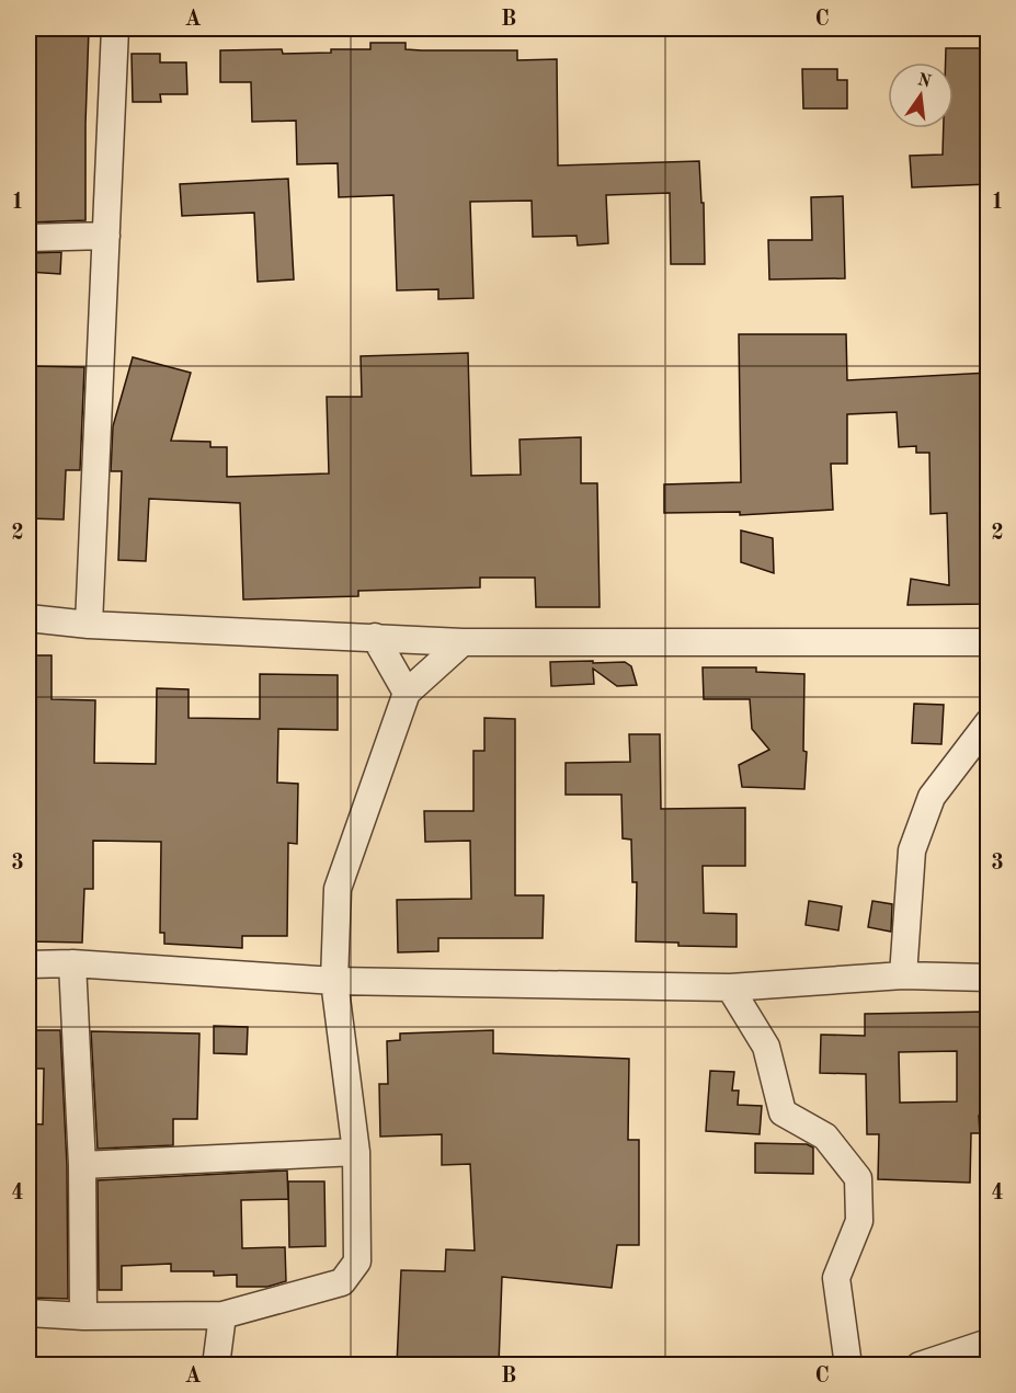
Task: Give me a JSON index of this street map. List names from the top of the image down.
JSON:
{
  "north": "top",
  "grid": {
    "columns": ["A", "B", "C"],
    "rows": [
      "1",
      "2",
      "3",
      "4"
    ]
  }
}
